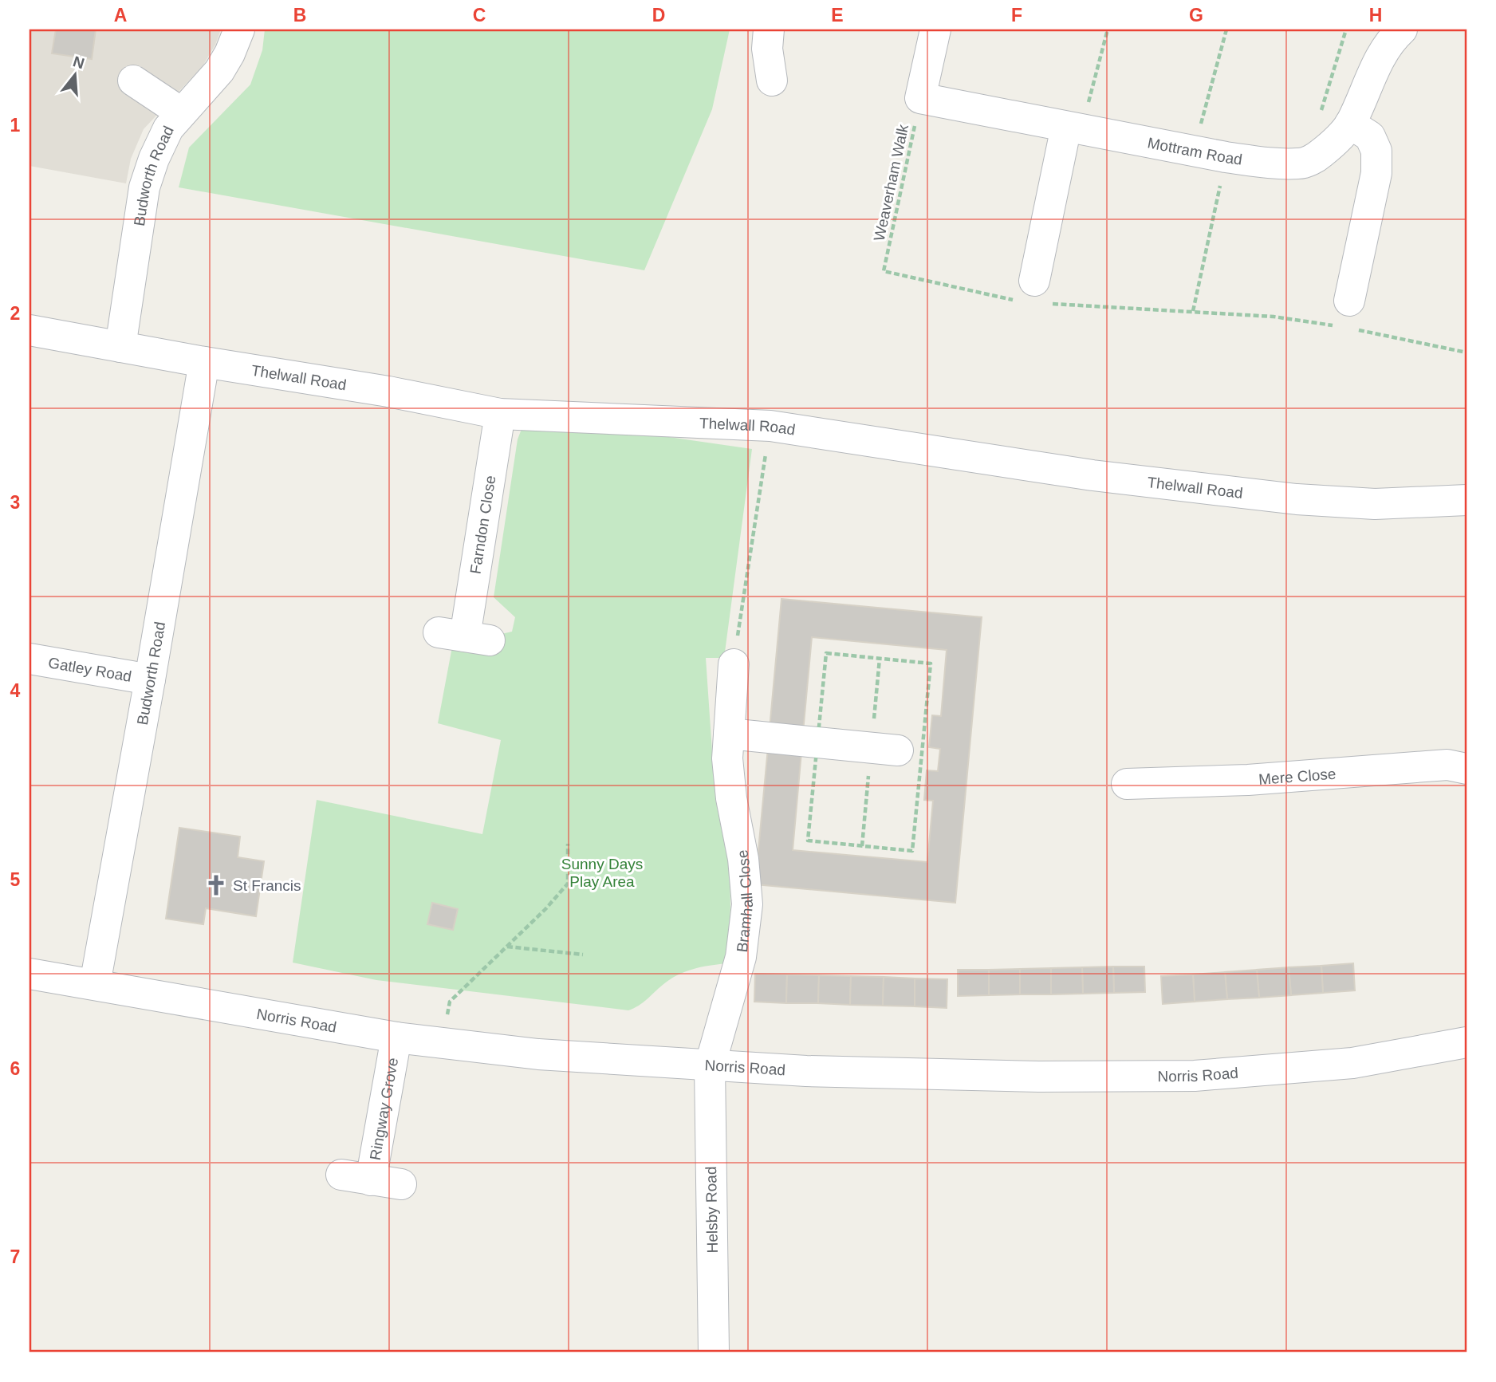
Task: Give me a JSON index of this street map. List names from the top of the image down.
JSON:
{
  "streets": {
    "street": [
      "Mottram Road",
      "Budworth Road",
      "Thelwall Road",
      "Farndon Close",
      "Gatley Road",
      "Mere Close",
      "Bramhall Close",
      "Norris Road",
      "Ringway Grove",
      "Helsby Road"
    ],
    "path": ["Weaverham Walk"]
  },
  "crossings": [
    ["Mottram Road", "Weaverham Walk"],
    ["Budworth Road", "Thelwall Road"],
    ["Budworth Road", "Gatley Road"],
    ["Budworth Road", "Norris Road"],
    ["Thelwall Road", "Farndon Close"],
    ["Bramhall Close", "Norris Road"],
    ["Bramhall Close", "Helsby Road"],
    ["Norris Road", "Ringway Grove"],
    ["Norris Road", "Helsby Road"]
  ],
  "parks": ["Sunny Days Play Area"],
  "places": {
    "church": ["St Francis"]
  },
  "north": "top",
  "grid": {
    "columns": [
      "A",
      "B",
      "C",
      "D",
      "E",
      "F",
      "G",
      "H"
    ],
    "rows": [
      "1",
      "2",
      "3",
      "4",
      "5",
      "6",
      "7"
    ]
  }
}
